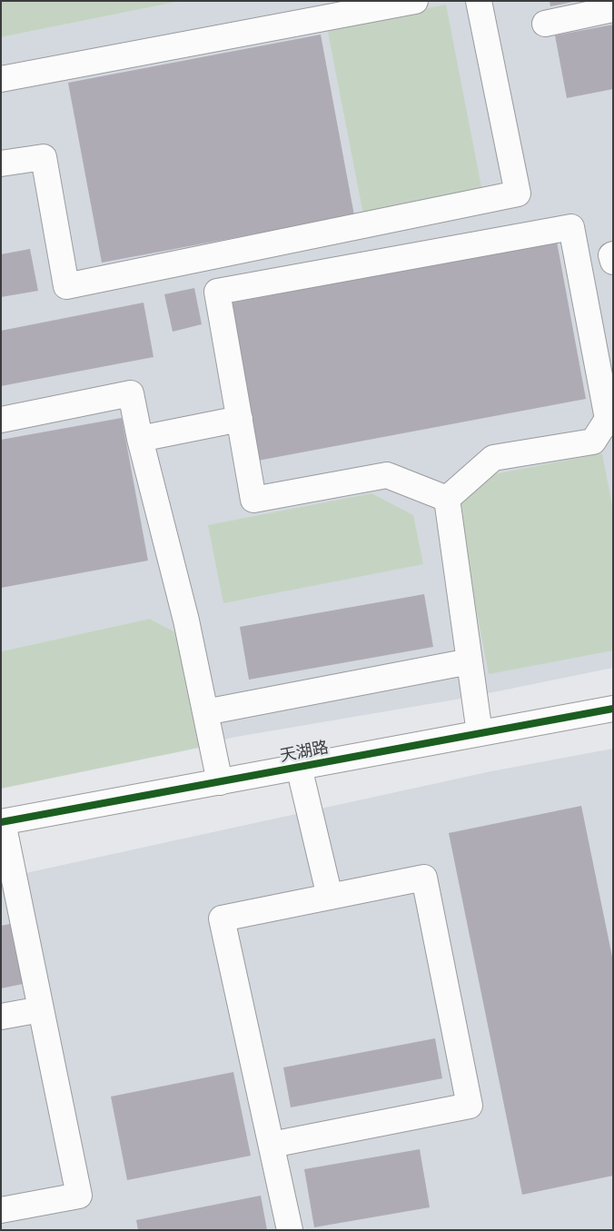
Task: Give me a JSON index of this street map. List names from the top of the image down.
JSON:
{
  "streets": {
    "street": ["天湖路"]
  }
}
